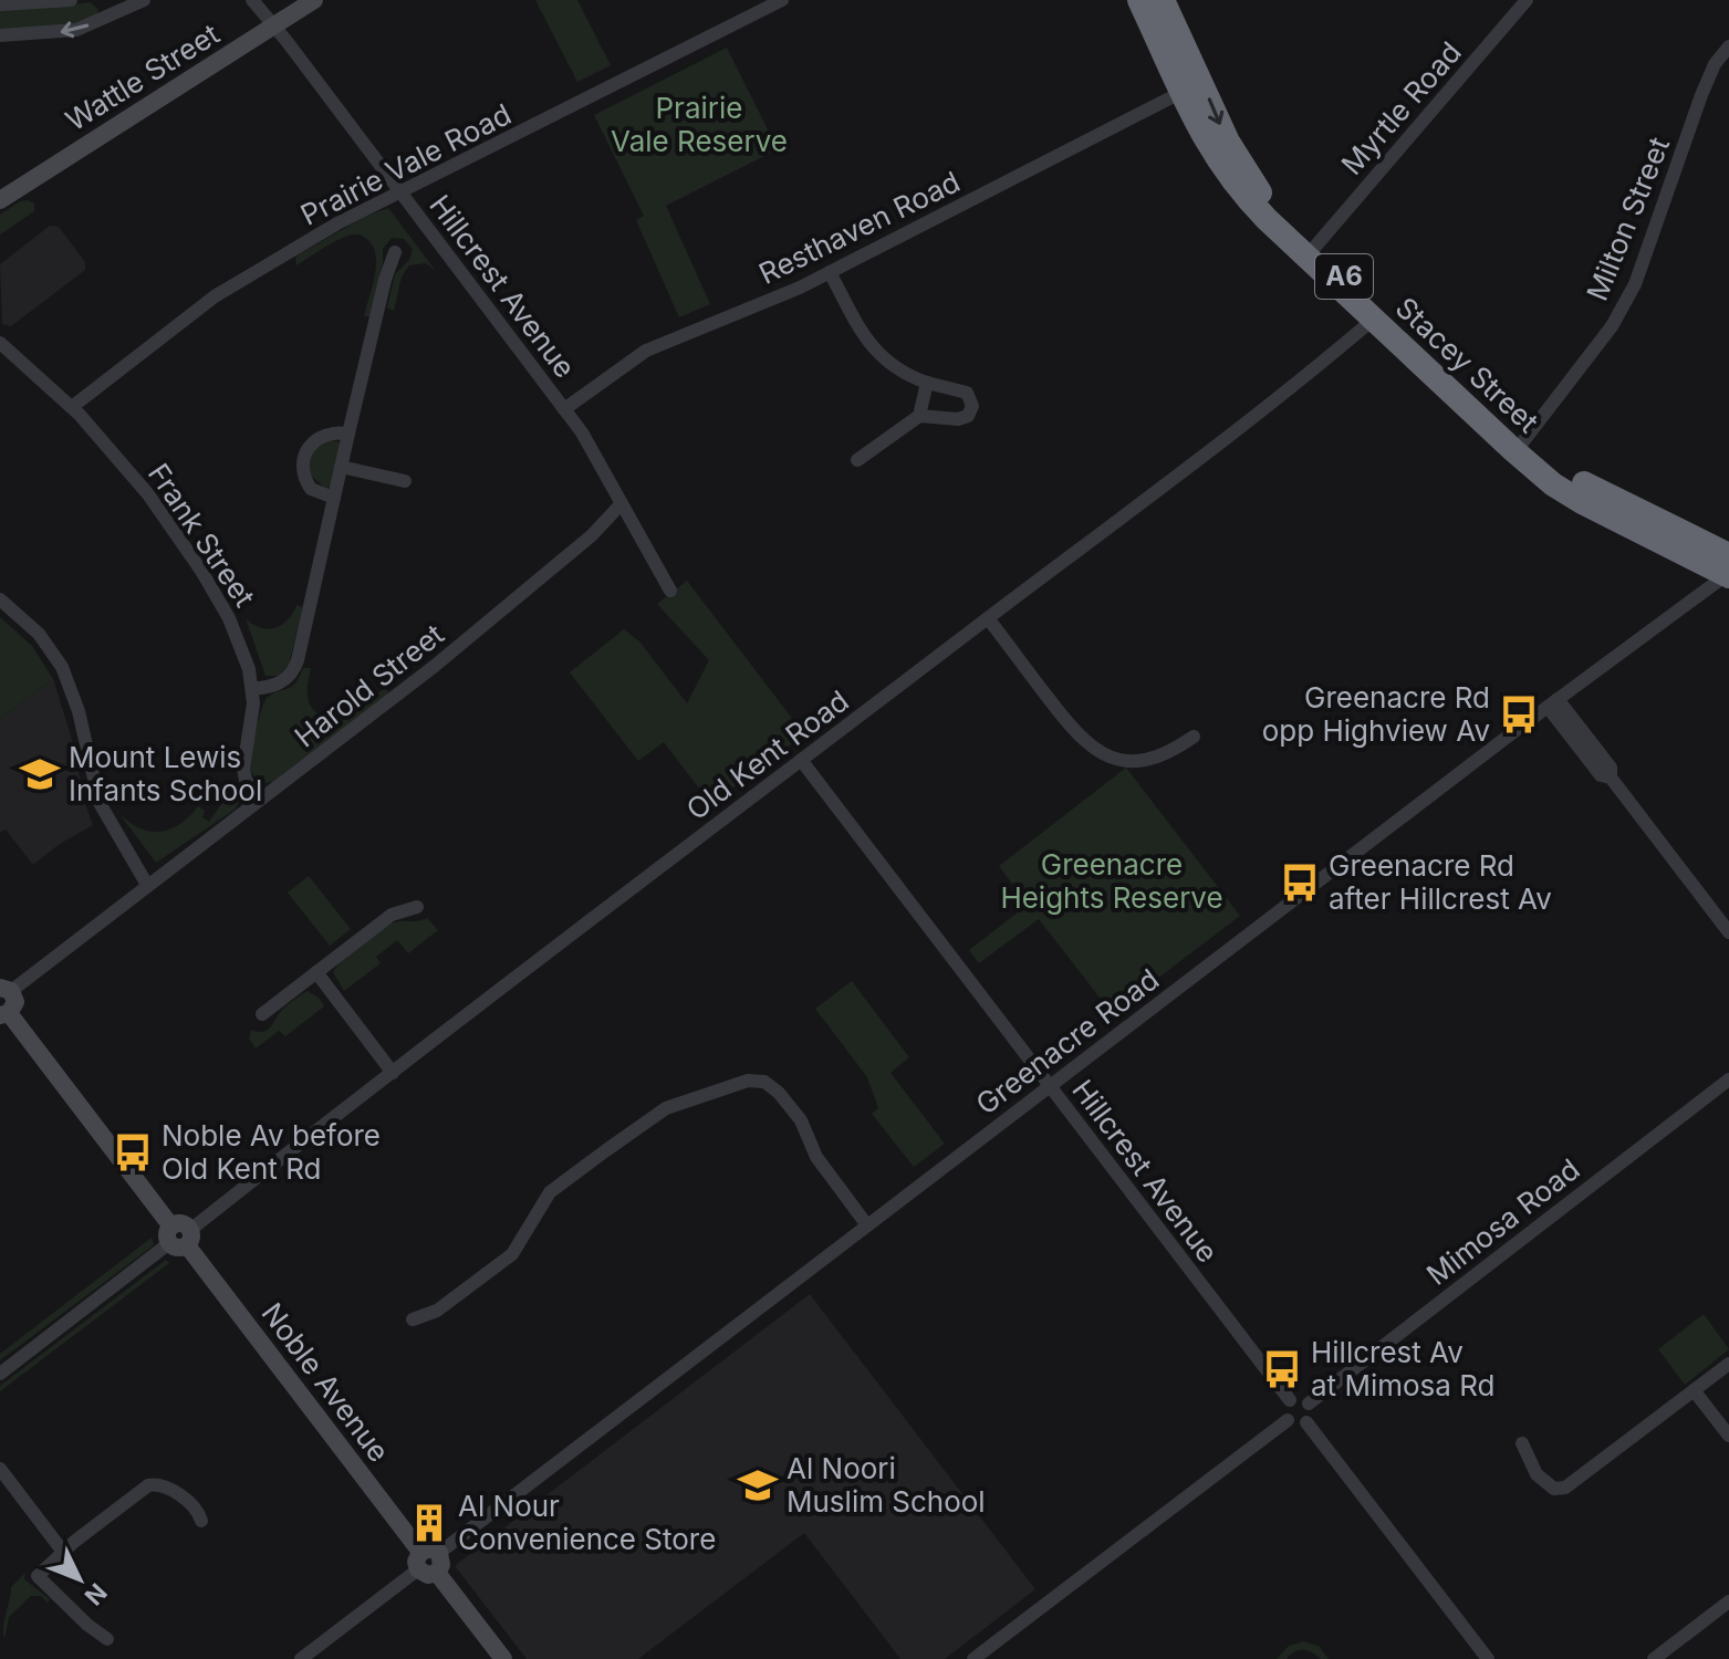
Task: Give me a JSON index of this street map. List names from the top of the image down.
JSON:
{
  "streets": {
    "highway": ["A6", "Stacey Street"],
    "street": [
      "Wattle Street",
      "Myrtle Road",
      "Prairie Vale Road",
      "Milton Street",
      "Resthaven Road",
      "Hillcrest Avenue",
      "Frank Street",
      "Harold Street",
      "Old Kent Road",
      "Greenacre Road",
      "Mimosa Road",
      "Noble Avenue"
    ]
  },
  "crossings": [
    ["Wattle Street", "Hillcrest Avenue"],
    ["Myrtle Road", "Stacey Street"],
    ["Prairie Vale Road", "Hillcrest Avenue"],
    ["Prairie Vale Road", "Frank Street"],
    ["Milton Street", "Stacey Street"],
    ["Resthaven Road", "Hillcrest Avenue"],
    ["Resthaven Road", "Stacey Street"],
    ["Hillcrest Avenue", "Harold Street"],
    ["Hillcrest Avenue", "Old Kent Road"],
    ["Hillcrest Avenue", "Greenacre Road"],
    ["Hillcrest Avenue", "Mimosa Road"],
    ["Stacey Street", "Old Kent Road"],
    ["Stacey Street", "Greenacre Road"],
    ["Frank Street", "Harold Street"],
    ["Old Kent Road", "Noble Avenue"]
  ],
  "parks": ["Prairie Vale Reserve", "Greenacre Heights Reserve"],
  "places": {
    "bus stop": [
      "Greenacre Rd opp Highview Av",
      "Greenacre Rd after Hillcrest Av",
      "Noble Av before Old Kent Rd",
      "Hillcrest Av at Mimosa Rd"
    ],
    "school or university": ["Mount Lewis Infants School", "Al Noori Muslim School"],
    "building": ["Al Nour Convenience Store"]
  },
  "north": "bottom right"
}
